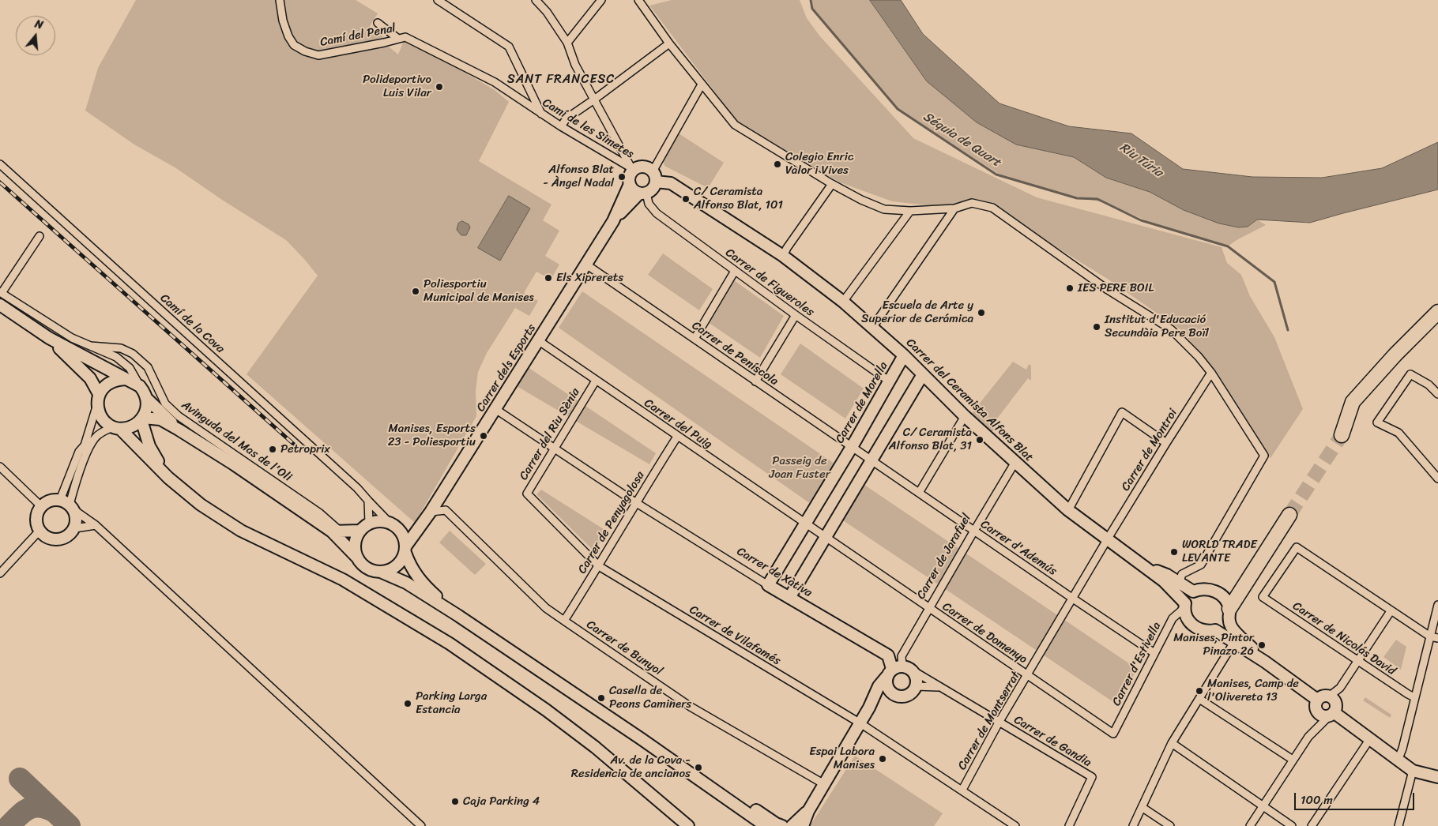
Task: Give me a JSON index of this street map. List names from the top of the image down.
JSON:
{
  "streets": {
    "street": [
      "Camí del Penal",
      "Camí de les Simetes",
      "Carrer de Figueroles",
      "Camí de la Cova",
      "Carrer de Peníscola",
      "Carrer dels Esports",
      "Carrer del Ceramista Alfons Blat",
      "Carrer de Morella",
      "Carrer del Puig",
      "Carrer del Riu Sènia",
      "Avinguda del Mas de l'Oli",
      "Carrer de Montroi",
      "Carrer de Penyagolosa",
      "Carrer d'Ademús",
      "Carrer de Jarafuel",
      "Carrer de Xàtiva",
      "Carrer de Domenyo",
      "Carrer de Vilafamés",
      "Carrer de Nicolás David",
      "Carrer de Bunyol",
      "Carrer d'Estivella",
      "Carrer de Montserrat",
      "Carrer de Gandia"
    ]
  },
  "crossings": [
    ["Camí del Penal", "Camí de les Simetes"],
    ["Camí de les Simetes", "Carrer de Figueroles"],
    ["Camí de les Simetes", "Carrer dels Esports"],
    ["Camí de les Simetes", "Carrer del Ceramista Alfons Blat"],
    ["Carrer de Figueroles", "Carrer dels Esports"],
    ["Carrer de Figueroles", "Carrer del Ceramista Alfons Blat"],
    ["Carrer de Figueroles", "Carrer de Morella"],
    ["Camí de la Cova", "Carrer dels Esports"],
    ["Carrer de Peníscola", "Carrer dels Esports"],
    ["Carrer de Peníscola", "Carrer de Morella"],
    ["Carrer de Peníscola", "Carrer d'Ademús"],
    ["Carrer dels Esports", "Carrer del Ceramista Alfons Blat"],
    ["Carrer dels Esports", "Carrer del Puig"],
    ["Carrer dels Esports", "Carrer de Xàtiva"],
    ["Carrer dels Esports", "Carrer de Bunyol"],
    ["Carrer del Ceramista Alfons Blat", "Carrer de Morella"],
    ["Carrer del Ceramista Alfons Blat", "Carrer de Montroi"],
    ["Carrer del Ceramista Alfons Blat", "Carrer de Jarafuel"],
    ["Carrer del Ceramista Alfons Blat", "Carrer d'Estivella"],
    ["Carrer del Ceramista Alfons Blat", "Carrer de Montserrat"],
    ["Carrer de Morella", "Carrer del Puig"],
    ["Carrer de Morella", "Carrer de Xàtiva"],
    ["Carrer de Morella", "Carrer de Domenyo"],
    ["Carrer del Puig", "Carrer del Riu Sènia"],
    ["Carrer del Puig", "Carrer de Penyagolosa"],
    ["Carrer del Puig", "Carrer de Domenyo"],
    ["Carrer del Riu Sènia", "Carrer de Penyagolosa"],
    ["Carrer del Riu Sènia", "Carrer de Xàtiva"],
    ["Carrer del Riu Sènia", "Carrer de Vilafamés"],
    ["Carrer de Montroi", "Carrer de Montserrat"],
    ["Carrer de Penyagolosa", "Carrer de Xàtiva"],
    ["Carrer de Penyagolosa", "Carrer de Vilafamés"],
    ["Carrer de Penyagolosa", "Carrer de Bunyol"],
    ["Carrer d'Ademús", "Carrer de Jarafuel"],
    ["Carrer d'Ademús", "Carrer d'Estivella"],
    ["Carrer d'Ademús", "Carrer de Montserrat"],
    ["Carrer de Jarafuel", "Carrer de Xàtiva"],
    ["Carrer de Jarafuel", "Carrer de Domenyo"],
    ["Carrer de Jarafuel", "Carrer de Vilafamés"],
    ["Carrer de Jarafuel", "Carrer de Bunyol"],
    ["Carrer de Jarafuel", "Carrer de Gandia"],
    ["Carrer de Xàtiva", "Carrer de Gandia"],
    ["Carrer de Domenyo", "Carrer d'Estivella"],
    ["Carrer de Domenyo", "Carrer de Montserrat"],
    ["Carrer de Vilafamés", "Carrer de Montserrat"],
    ["Carrer de Montserrat", "Carrer de Gandia"]
  ],
  "districts": ["SANT FRANCESC"],
  "water": ["Séquia de Quart", "Riu Túria"],
  "parks": ["Passeig de Joan Fuster"],
  "places": [
    "Polideportivo Luis Vilar",
    "Colegio Enric Valor i Vives",
    "Alfonso Blat - Àngel Nadal",
    "C/ Ceramista Alfonso Blat, 101",
    "Els Xiprerets",
    "IES PERE BOIL",
    "Poliesportiu Municipal de Manises",
    "Escuela de Arte y Superior de Cerámica",
    "Institut d'Educació Secundàia Pere Boïl",
    "Manises, Esports 23 - Poliesportiu",
    "C/ Ceramista Alfonso Blat, 31",
    "Petroprix",
    "WORLD TRADE LEVANTE",
    "Manises, Pintor Pinazo 26",
    "Manises, Camp de l'Olivereta 13",
    "Casella de Peons Caminers",
    "Parking Larga Estancia",
    "Espai Labora Manises",
    "Av. de la Cova - Residencia de ancianos",
    "Caja Parking 4"
  ],
  "scale_bar": "100 m",
  "north": "top"
}
